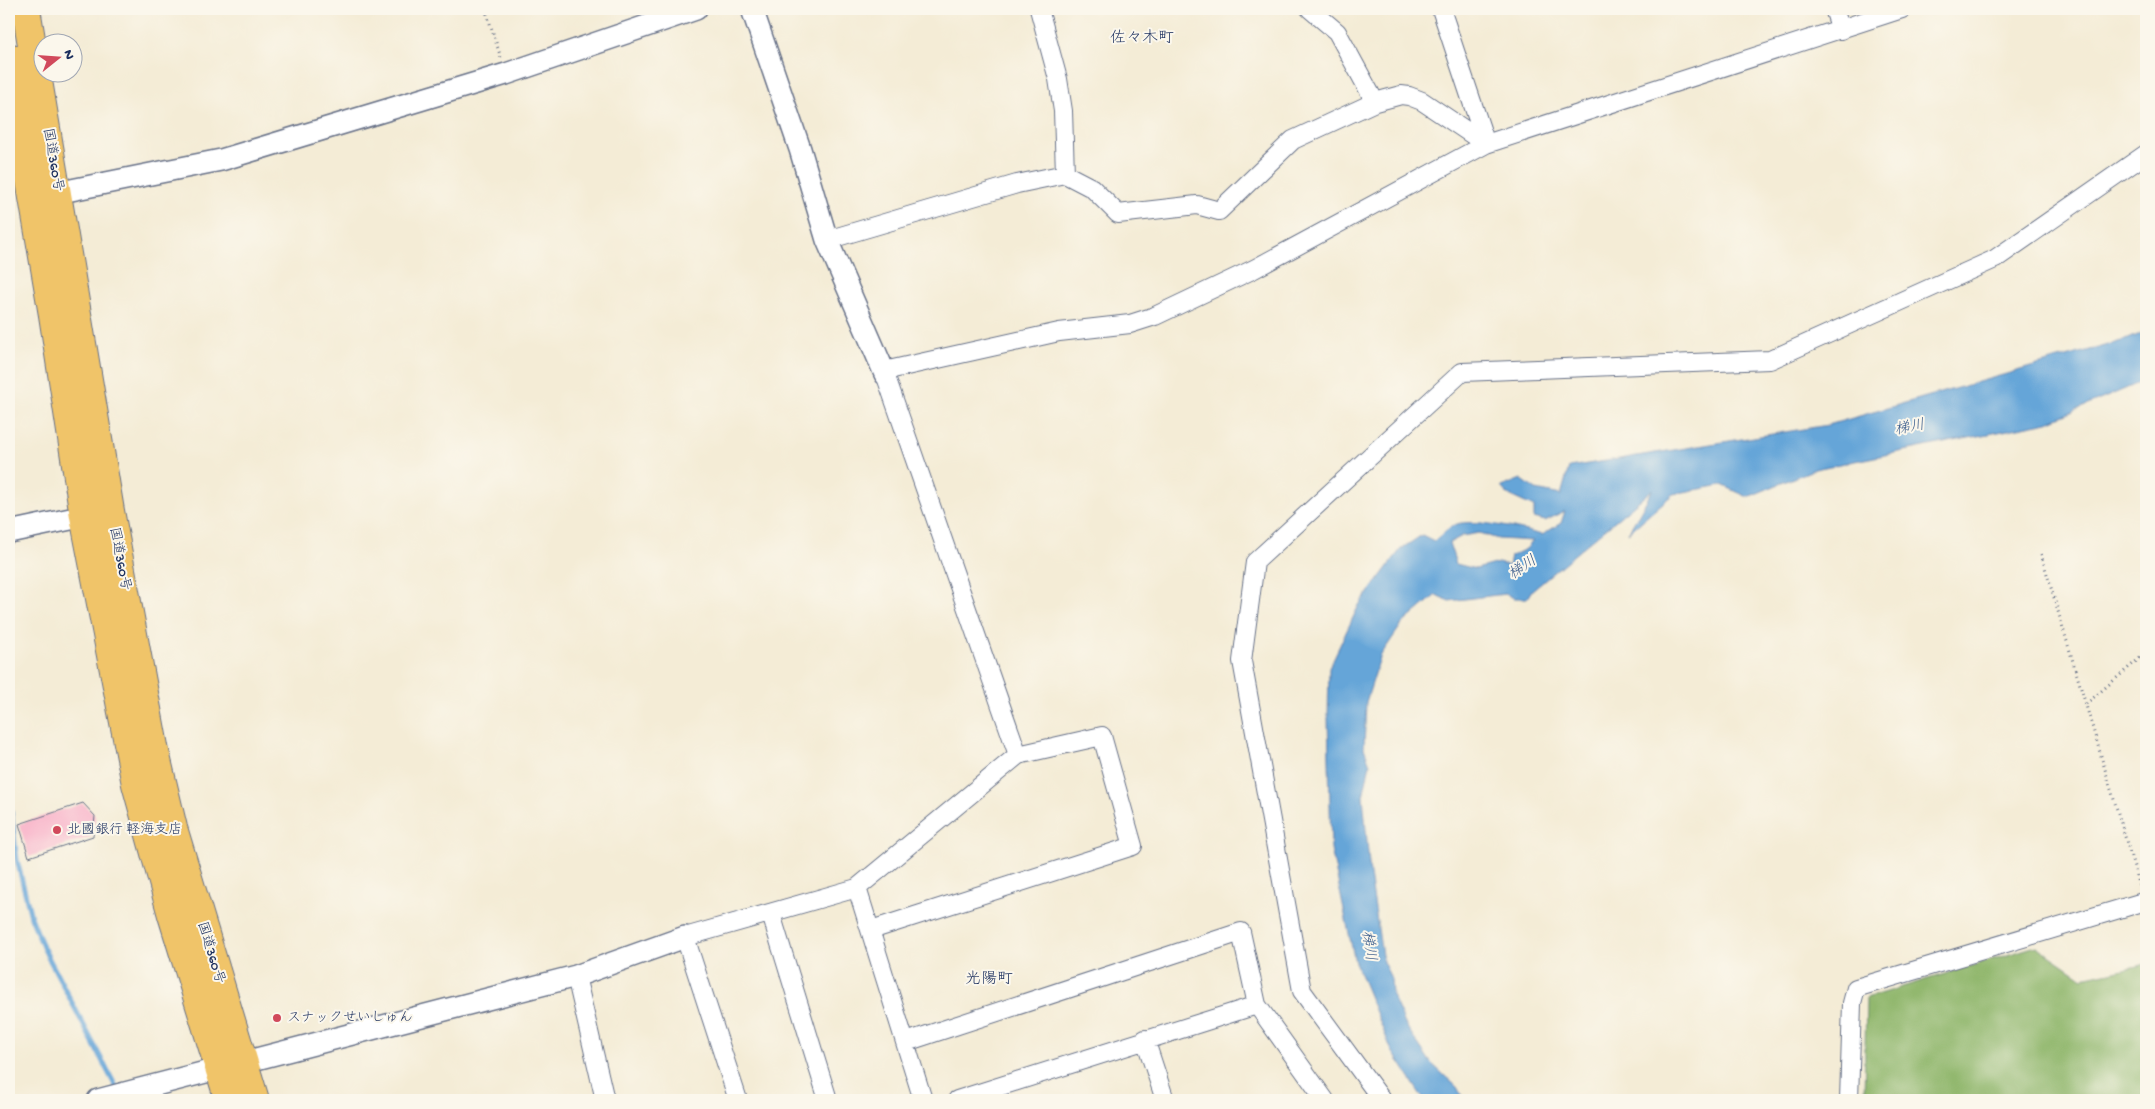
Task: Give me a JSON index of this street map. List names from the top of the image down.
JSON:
{
  "streets": {
    "highway": ["国道360号"]
  },
  "districts": ["佐々木町", "光陽町"],
  "water": ["梯川"],
  "places": ["北國銀行 軽海支店", "スナックせいしゅん"],
  "north": "right"
}
